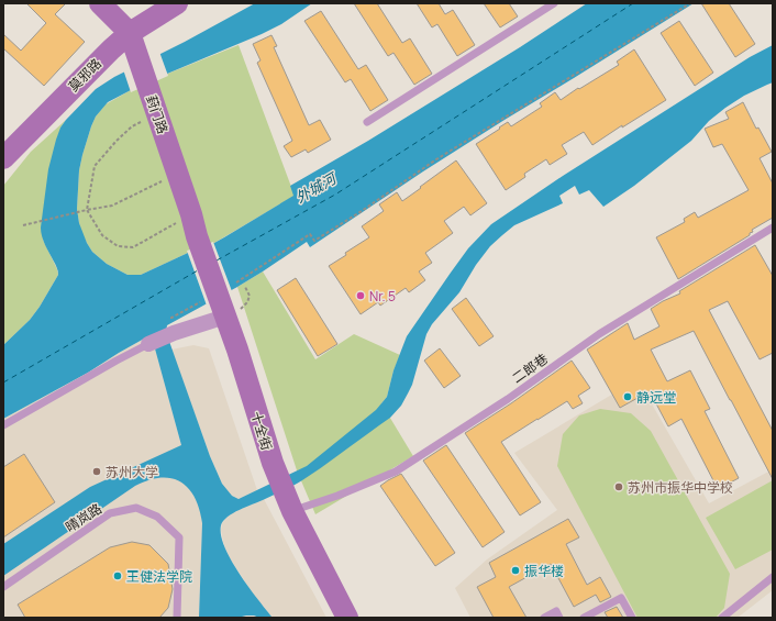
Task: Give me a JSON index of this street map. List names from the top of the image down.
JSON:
{
  "streets": {
    "main road": ["莫邪路", "葑门路", "十全街"],
    "lane": ["二郎巷", "晴岚路"]
  },
  "crossings": [
    ["莫邪路", "葑门路"],
    ["葑门路", "十全街"],
    ["二郎巷", "十全街"]
  ],
  "water": ["外城河"],
  "places": [
    "Nr. 5",
    "静远堂",
    "苏州大学",
    "苏州市振华中学校",
    "振华楼",
    "王健法学院"
  ]
}
